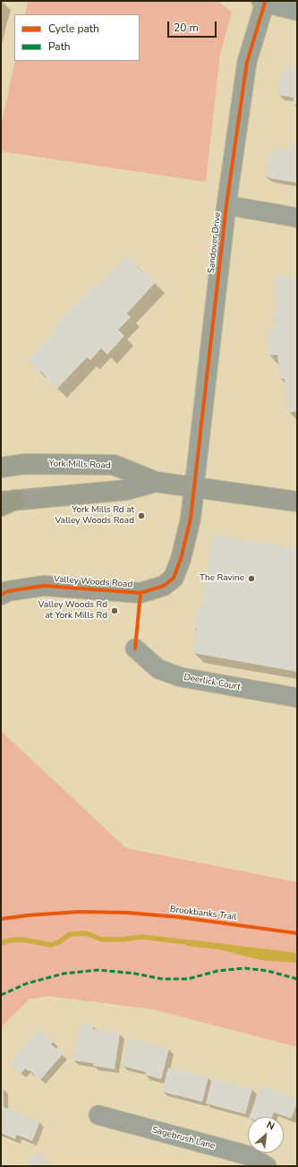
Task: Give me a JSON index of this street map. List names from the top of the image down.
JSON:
{
  "streets": {
    "main road": ["York Mills Road", "Valley Woods Road"],
    "street": ["Sandover Drive", "Deerlick Court", "Sagebrush Lane"],
    "cycle path": ["Brookbanks Trail"]
  },
  "crossings": [
    ["Sandover Drive", "York Mills Road"],
    ["Sandover Drive", "Valley Woods Road"],
    ["York Mills Road", "Valley Woods Road"]
  ],
  "places": ["York Mills Rd at Valley Woods Road", "The Ravine", "Valley Woods Rd at York Mills Rd"],
  "legend": ["Cycle path", "Path"],
  "scale_bar": "20 m",
  "north": "top right"
}
